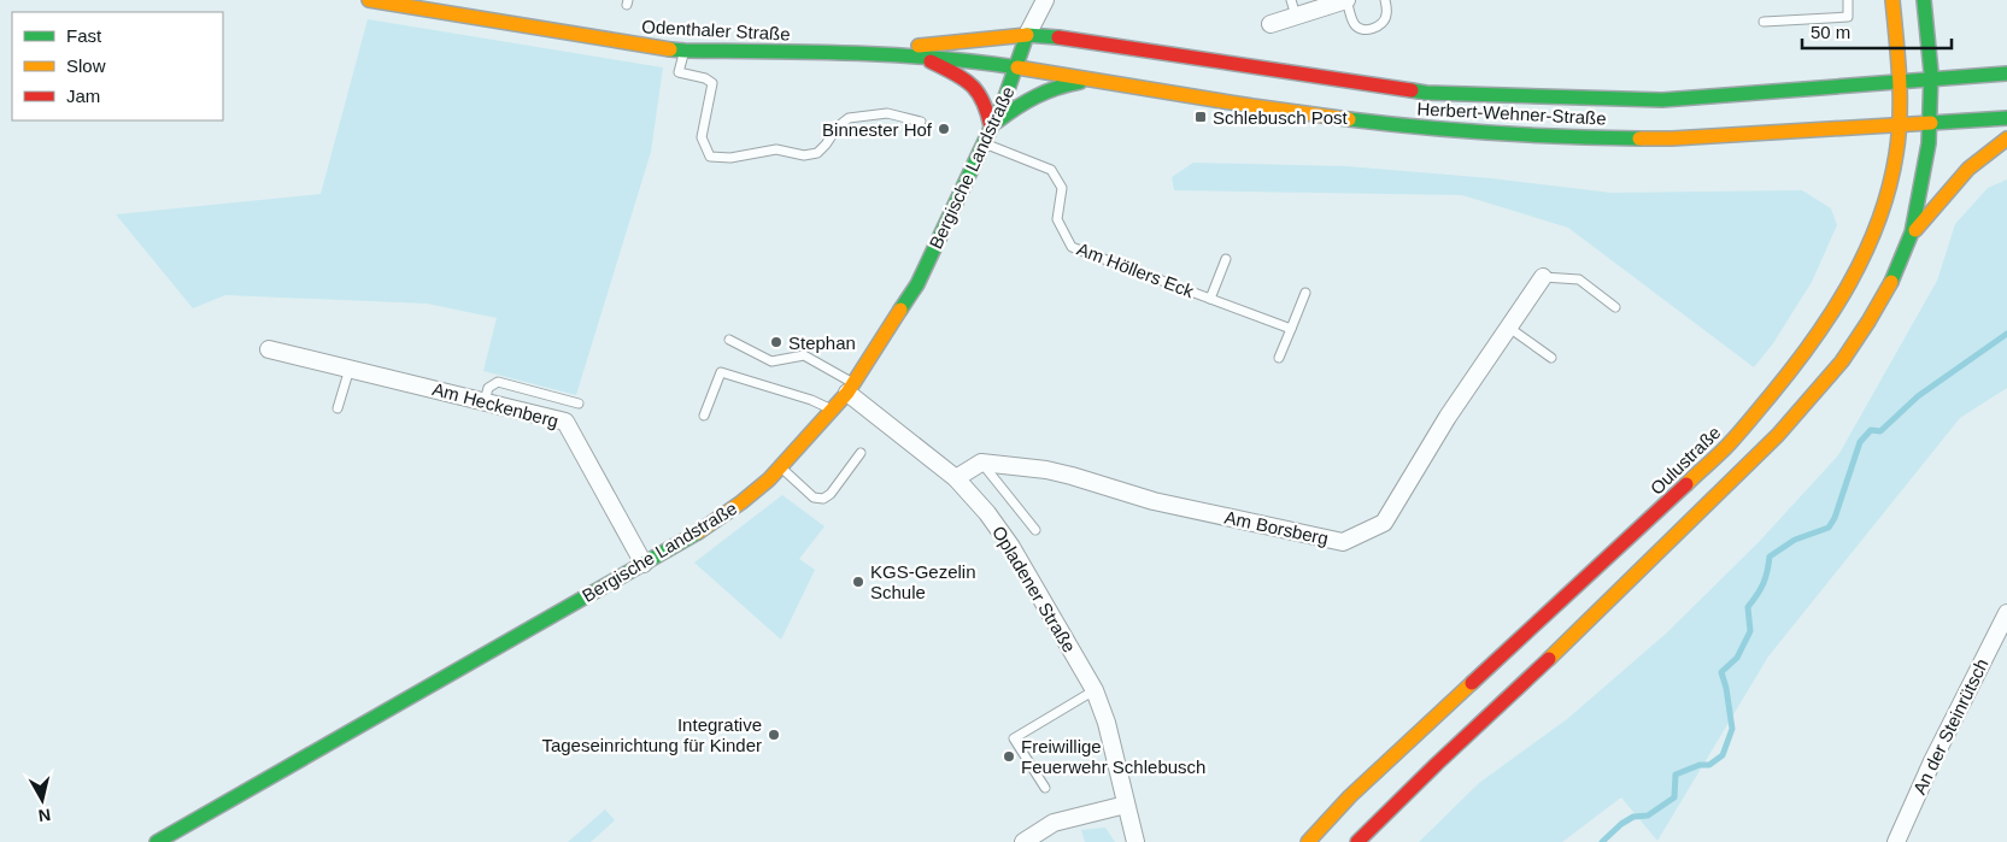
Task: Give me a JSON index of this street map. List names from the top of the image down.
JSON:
{
  "streets": {
    "main road": [
      "Odenthaler Straße",
      "Herbert-Wehner-Straße",
      "Bergische Landstraße",
      "Oulustraße"
    ],
    "street": [
      "Am Heckenberg",
      "Am Borsberg",
      "Opladener Straße",
      "An der Steinrütsch"
    ],
    "lane": ["Am Höllers Eck"]
  },
  "crossings": [
    ["Odenthaler Straße", "Herbert-Wehner-Straße"],
    ["Odenthaler Straße", "Bergische Landstraße"],
    ["Herbert-Wehner-Straße", "Bergische Landstraße"],
    ["Herbert-Wehner-Straße", "Oulustraße"],
    ["Bergische Landstraße", "Am Höllers Eck"],
    ["Bergische Landstraße", "Am Heckenberg"],
    ["Bergische Landstraße", "Opladener Straße"]
  ],
  "places": {
    "transit": ["Schlebusch Post"],
    "other": [
      "Binnester Hof",
      "Stephan",
      "KGS-Gezelin Schule",
      "Integrative Tageseinrichtung für Kinder",
      "Freiwillige Feuerwehr Schlebusch"
    ]
  },
  "legend": ["Fast", "Slow", "Jam"],
  "scale_bar": "50 m",
  "north": "bottom"
}
